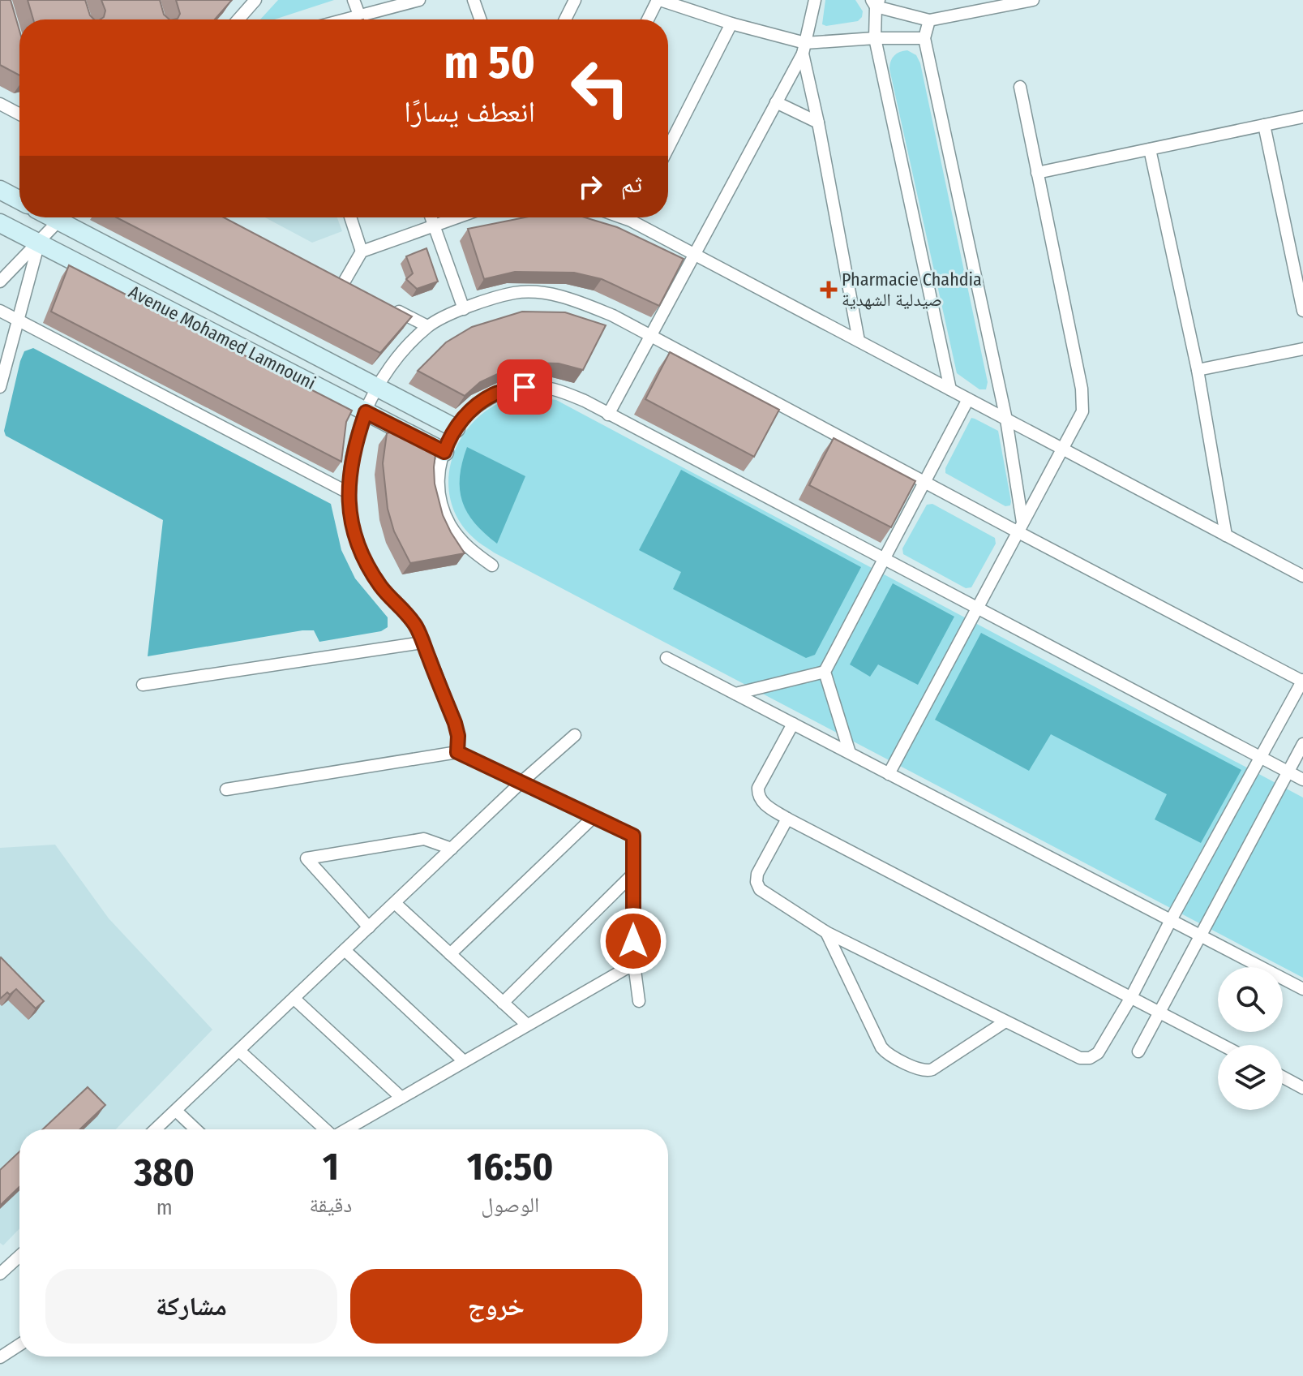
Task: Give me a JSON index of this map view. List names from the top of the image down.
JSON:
{
  "streets": {
    "street": ["Avenue Mohamed Lamnouni"]
  },
  "places": {
    "health": ["Pharmacie Chahdia صيدلية الشهدية"]
  },
  "page": {
    "turn": ["50 m", "انعطف يسارًا"],
    "then": "ثم",
    "eta": [
      "16:50",
      "الوصول",
      "1",
      "دقيقة",
      "380",
      "m"
    ],
    "buttons": ["خروج", "مشاركة"]
  }
}
